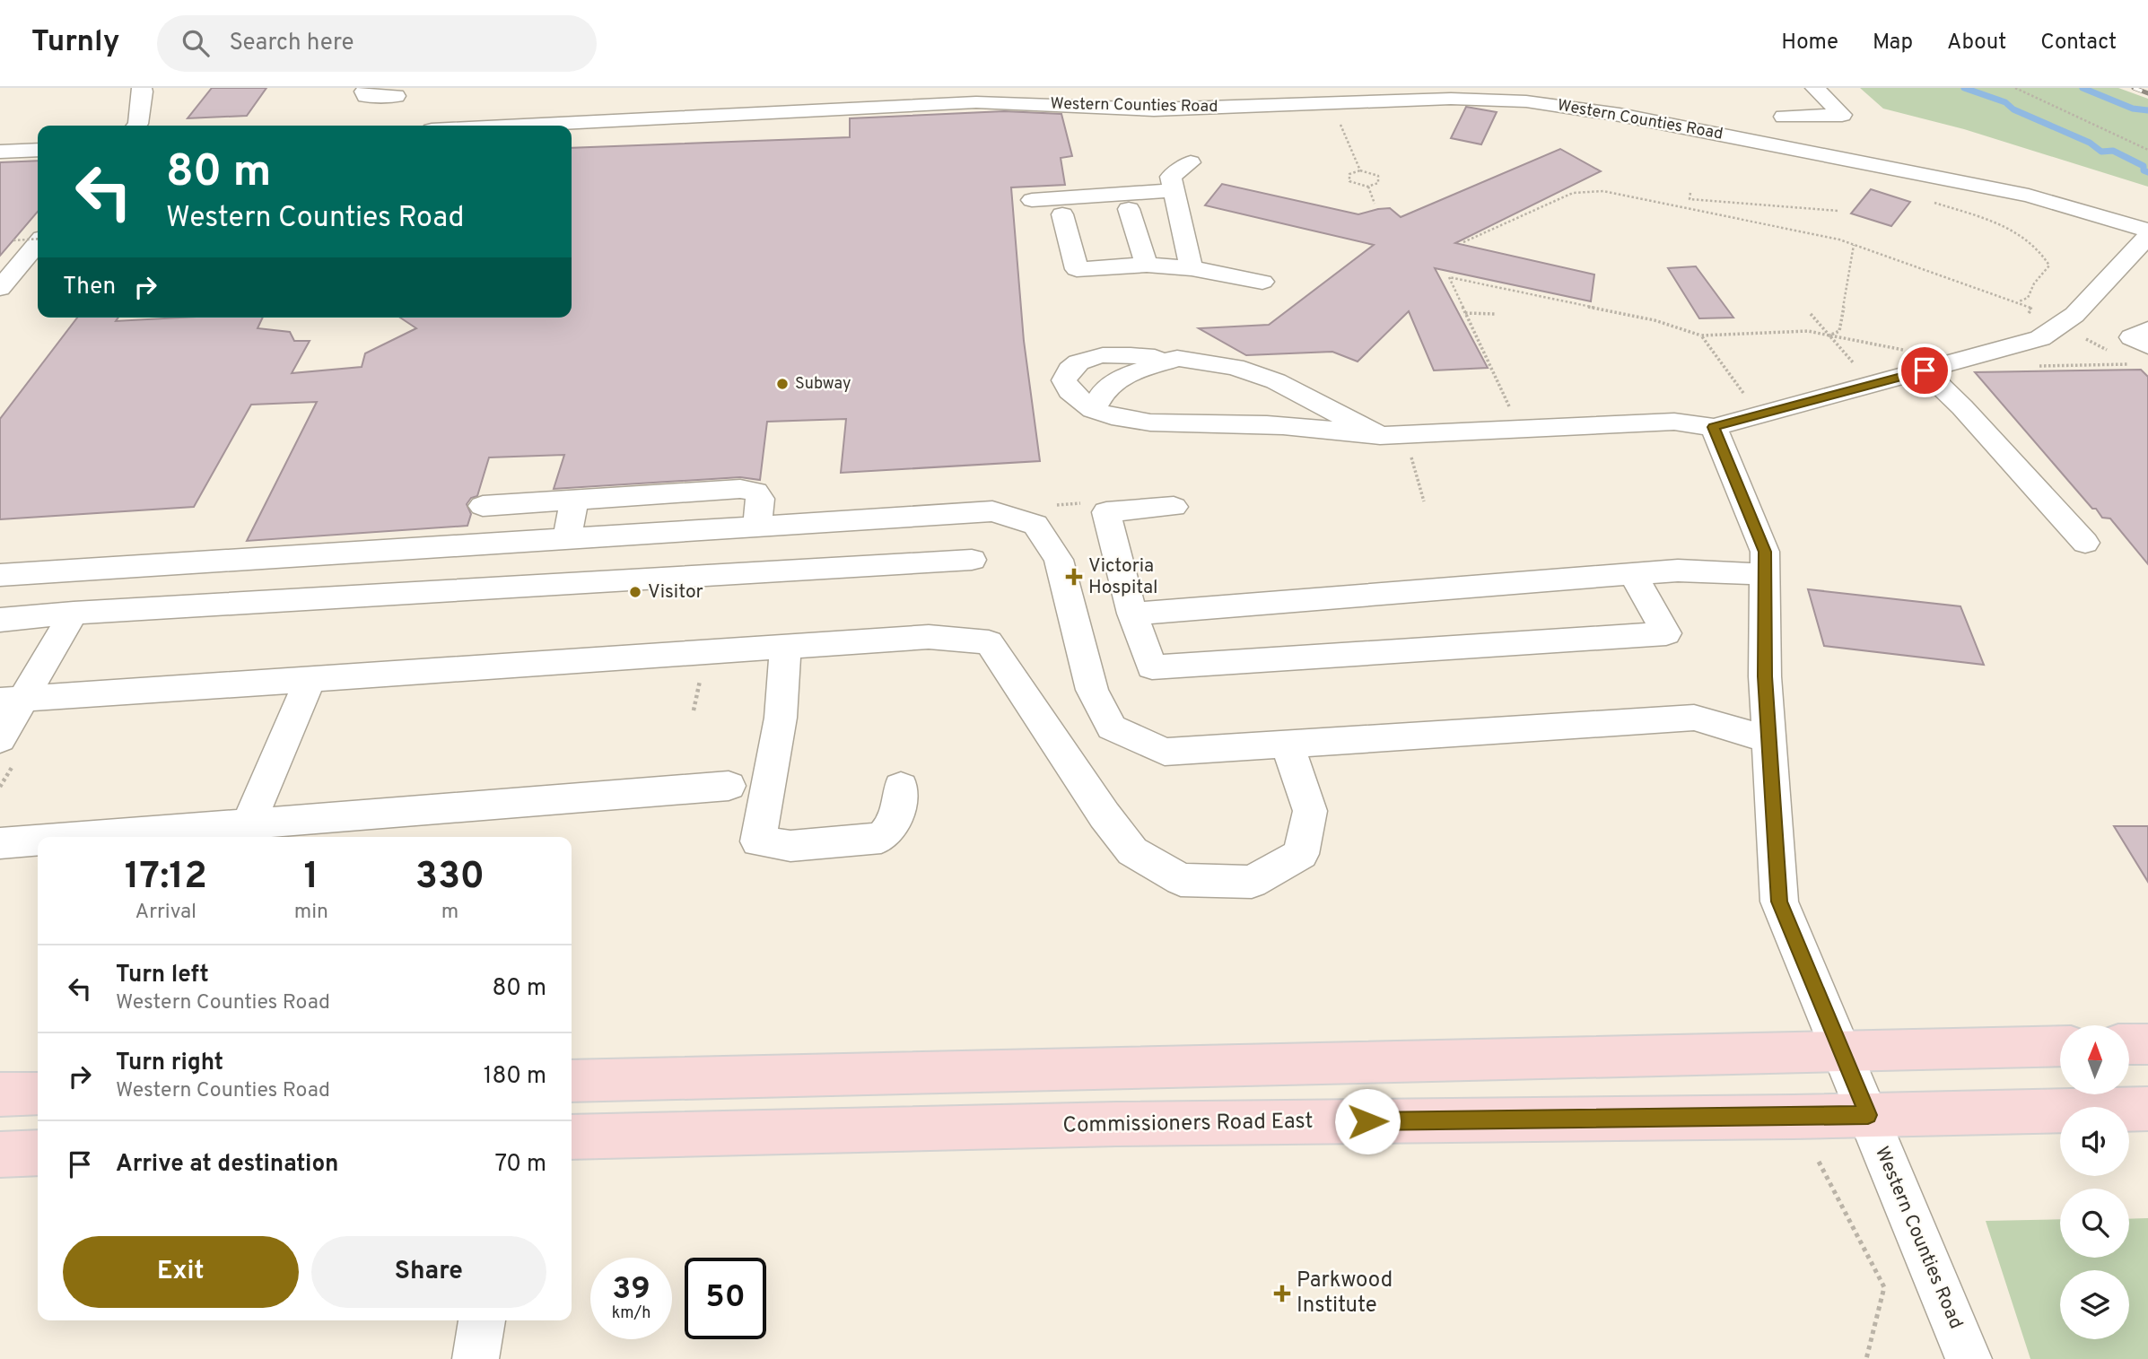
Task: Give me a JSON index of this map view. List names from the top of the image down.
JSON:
{
  "streets": {
    "main road": ["Commissioners Road East"],
    "street": ["Western Counties Road"]
  },
  "crossings": [
    ["Western Counties Road", "Commissioners Road East"]
  ],
  "places": {
    "other": ["Subway", "Visitor"],
    "health": ["Victoria Hospital", "Parkwood Institute"]
  },
  "north": "top",
  "page": {
    "header": "Turnly",
    "search": "Search here",
    "nav": [
      "Home",
      "Map",
      "About",
      "Contact"
    ],
    "turn": ["80 m", "Western Counties Road"],
    "then": "Then",
    "eta": [
      "17:12",
      "Arrival",
      "1",
      "min",
      "330",
      "m"
    ],
    "list": [
      {
        "name": "Turn left",
        "note": "Western Counties Road",
        "value": "80 m"
      },
      {
        "name": "Turn right",
        "note": "Western Counties Road",
        "value": "180 m"
      },
      {
        "name": "Arrive at destination",
        "value": "70 m"
      }
    ],
    "buttons": ["Exit", "Share"],
    "speed": "39 km/h",
    "limit": "50"
  }
}
